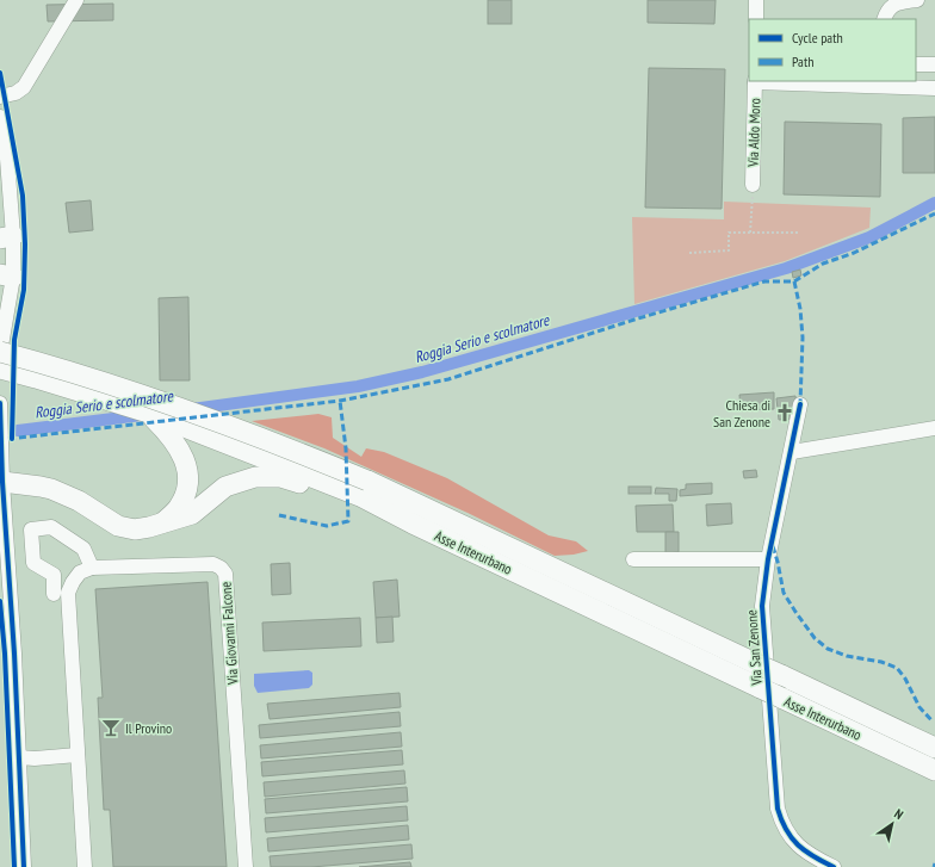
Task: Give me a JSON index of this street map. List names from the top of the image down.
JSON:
{
  "streets": {
    "highway": ["Asse Interurbano"],
    "street": ["Via Aldo Moro", "Via Giovanni Falcone", "Via San Zenone"]
  },
  "water": ["Roggia Serio e scolmatore"],
  "places": {
    "church": ["Chiesa di San Zenone"],
    "bar": ["Il Provino"]
  },
  "legend": ["Cycle path", "Path"],
  "north": "top right"
}
